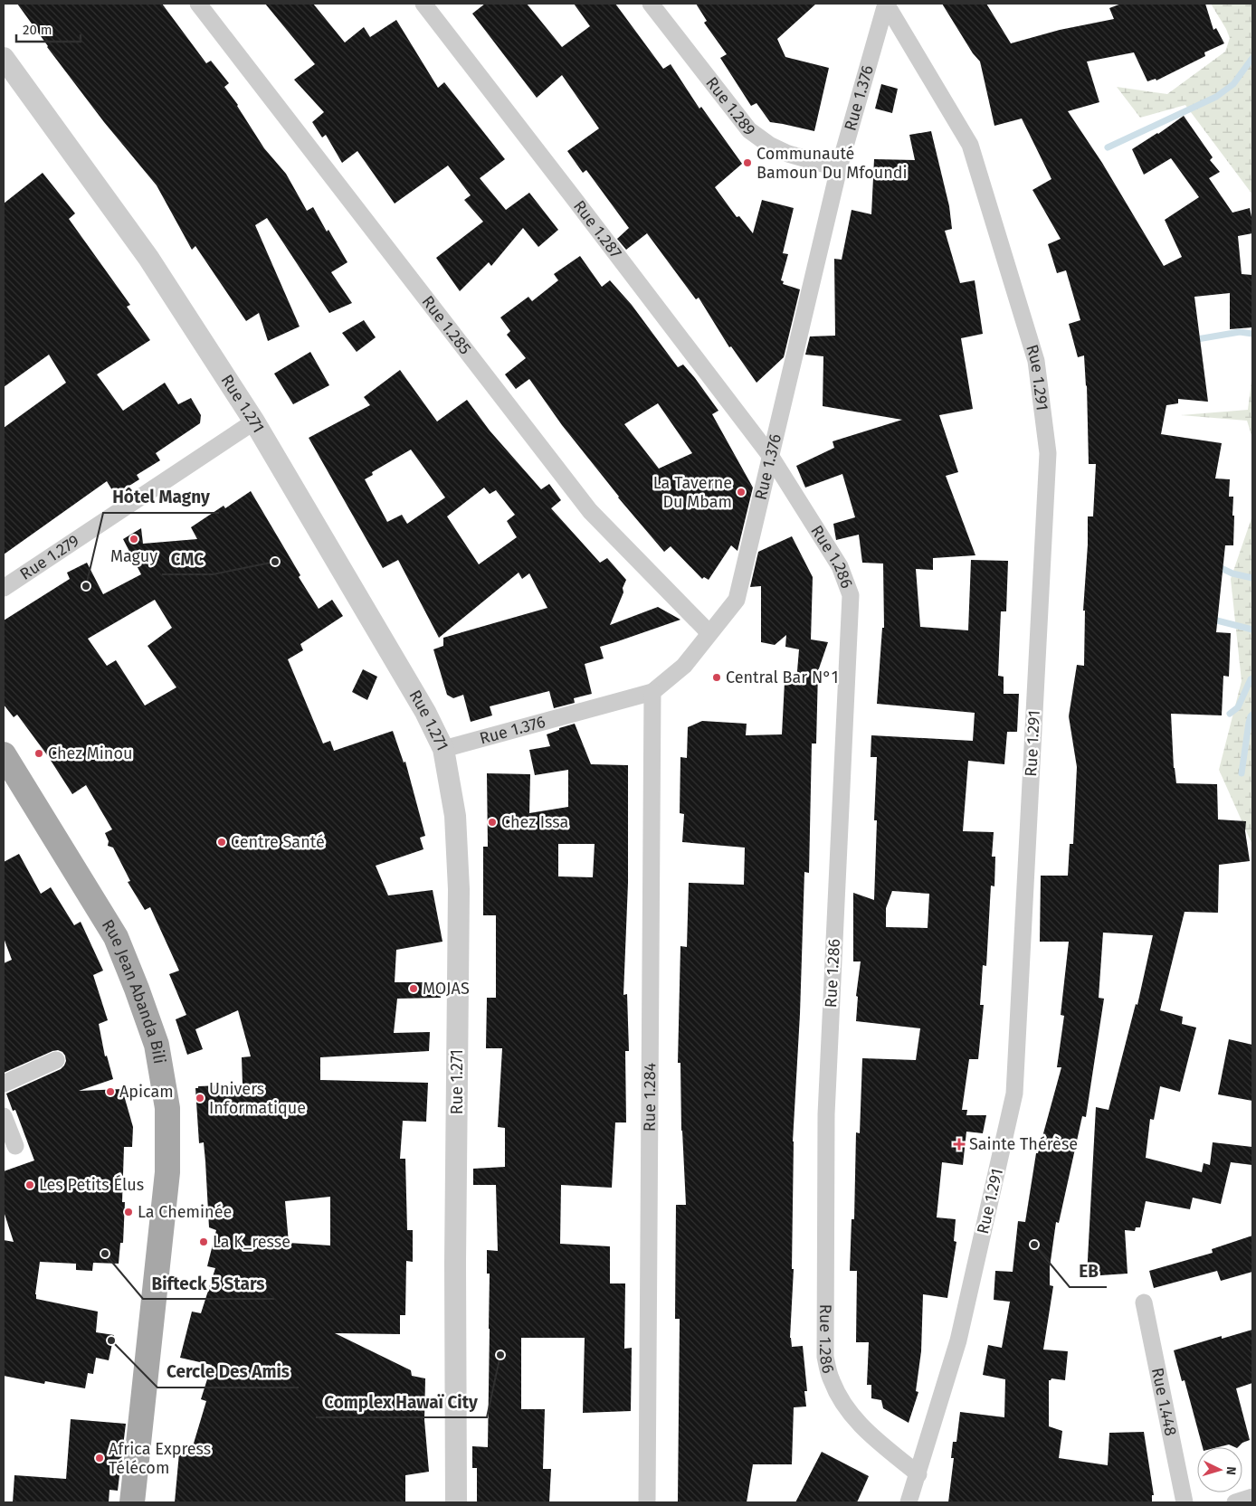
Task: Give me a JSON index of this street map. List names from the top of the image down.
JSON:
{
  "streets": {
    "main road": ["Rue Jean Abanda Bili"],
    "street": [
      "Rue 1.376",
      "Rue 1.289",
      "Rue 1.287",
      "Rue 1.285",
      "Rue 1.291",
      "Rue 1.271",
      "Rue 1.279",
      "Rue 1.286",
      "Rue 1.284",
      "Rue 1.448"
    ]
  },
  "crossings": [
    ["Rue 1.376", "Rue 1.289"],
    ["Rue 1.376", "Rue 1.287"],
    ["Rue 1.376", "Rue 1.285"],
    ["Rue 1.376", "Rue 1.291"],
    ["Rue 1.376", "Rue 1.271"],
    ["Rue 1.376", "Rue 1.286"],
    ["Rue 1.376", "Rue 1.284"],
    ["Rue 1.287", "Rue 1.286"],
    ["Rue 1.291", "Rue 1.286"],
    ["Rue 1.271", "Rue 1.279"]
  ],
  "places": {
    "other": [
      "Communauté Bamoun Du Mfoundi",
      "La Taverne Du Mbam",
      "Maguy",
      "CMC",
      "Hôtel Magny",
      "Central Bar N°1",
      "Chez Minou",
      "Chez Issa",
      "Centre Santé",
      "MOJAS",
      "Apicam",
      "Univers Informatique",
      "Les Petits Élus",
      "La Cheminée",
      "La K_resse",
      "EB",
      "Bifteck 5 Stars",
      "Cercle Des Amis",
      "Complex Hawaï City",
      "Africa Express Télécom"
    ],
    "health": ["Sainte Thérèse"]
  },
  "scale_bar": "20 m",
  "north": "right"
}
